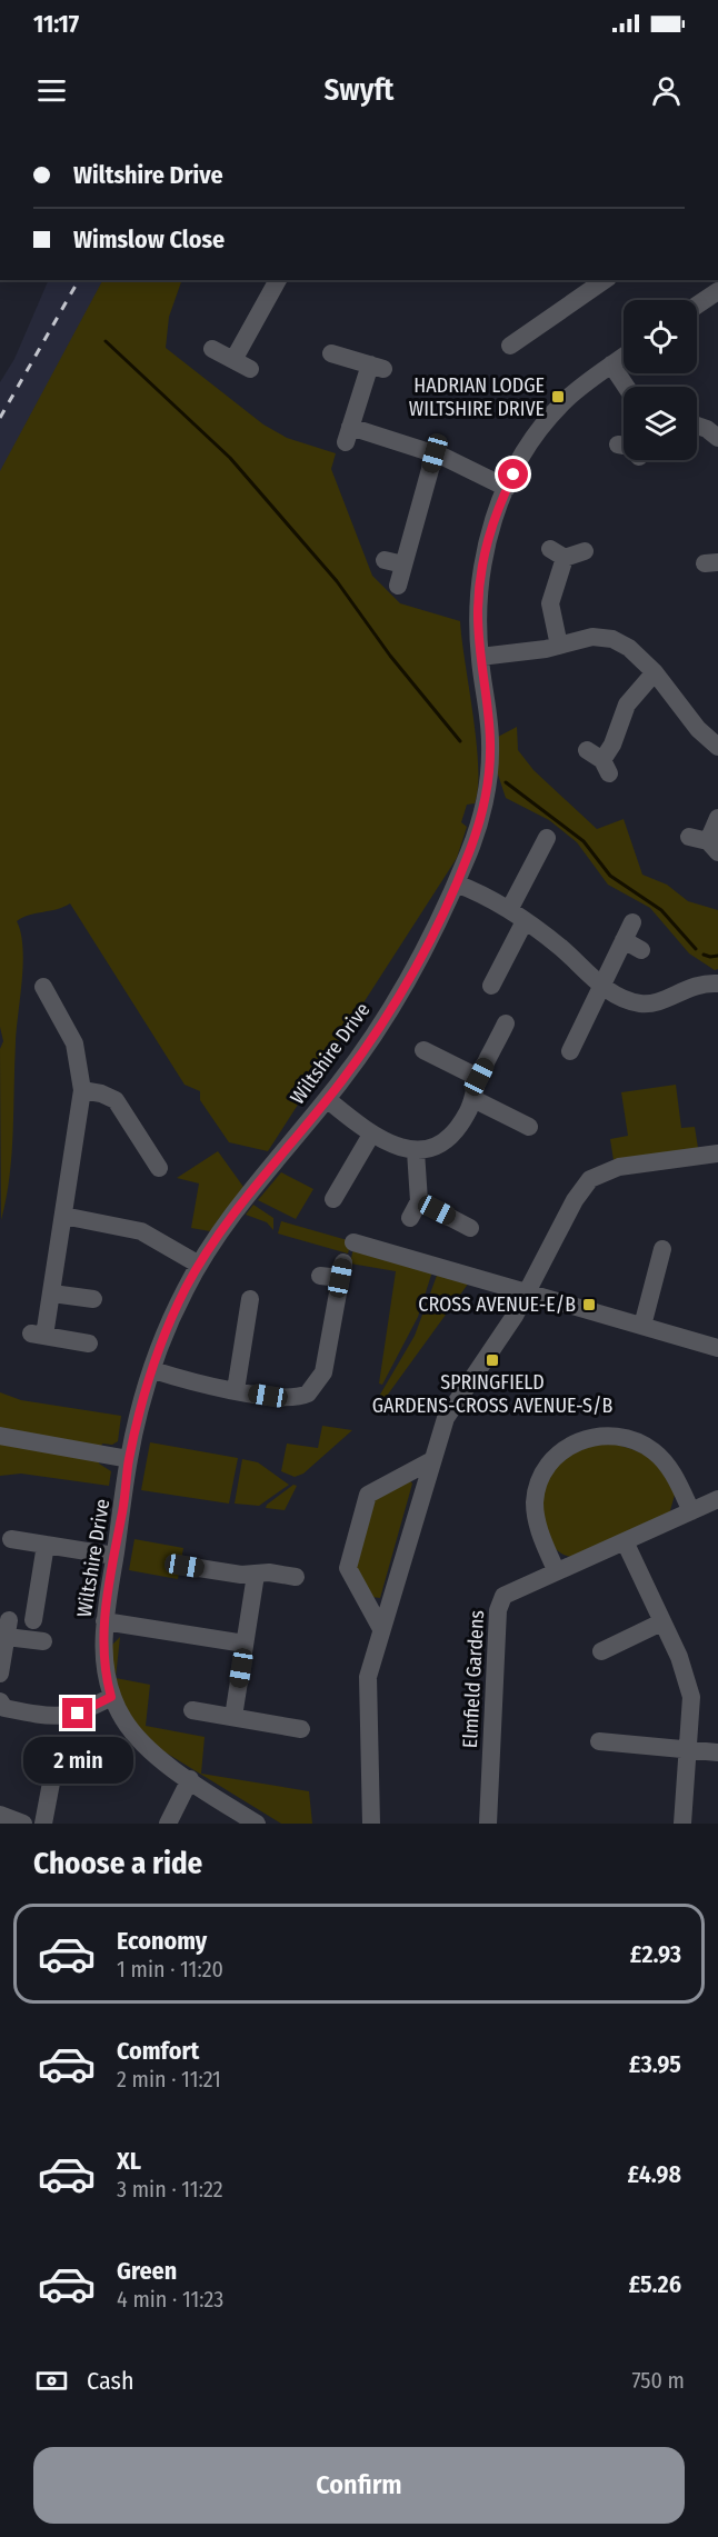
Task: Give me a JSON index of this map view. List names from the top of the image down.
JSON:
{
  "streets": {
    "street": ["Wiltshire Drive", "Elmfield Gardens"]
  },
  "places": {
    "transit": ["HADRIAN LODGE WILTSHIRE DRIVE", "CROSS AVENUE-E/B", "SPRINGFIELD GARDENS-CROSS AVENUE-S/B"]
  },
  "page": {
    "status": "11:17",
    "header": "Swyft",
    "banner": ["Wiltshire Drive", "Wimslow Close"],
    "bubble": "2 min",
    "heading": "Choose a ride",
    "list": [
      {
        "name": "Economy",
        "note": "1 min · 11:20",
        "value": "£2.93"
      },
      {
        "name": "Comfort",
        "note": "2 min · 11:21",
        "value": "£3.95"
      },
      {
        "name": "XL",
        "note": "3 min · 11:22",
        "value": "£4.98"
      },
      {
        "name": "Green",
        "note": "4 min · 11:23",
        "value": "£5.26"
      }
    ],
    "pay": ["Cash", "750 m"],
    "buttons": "Confirm"
  }
}
